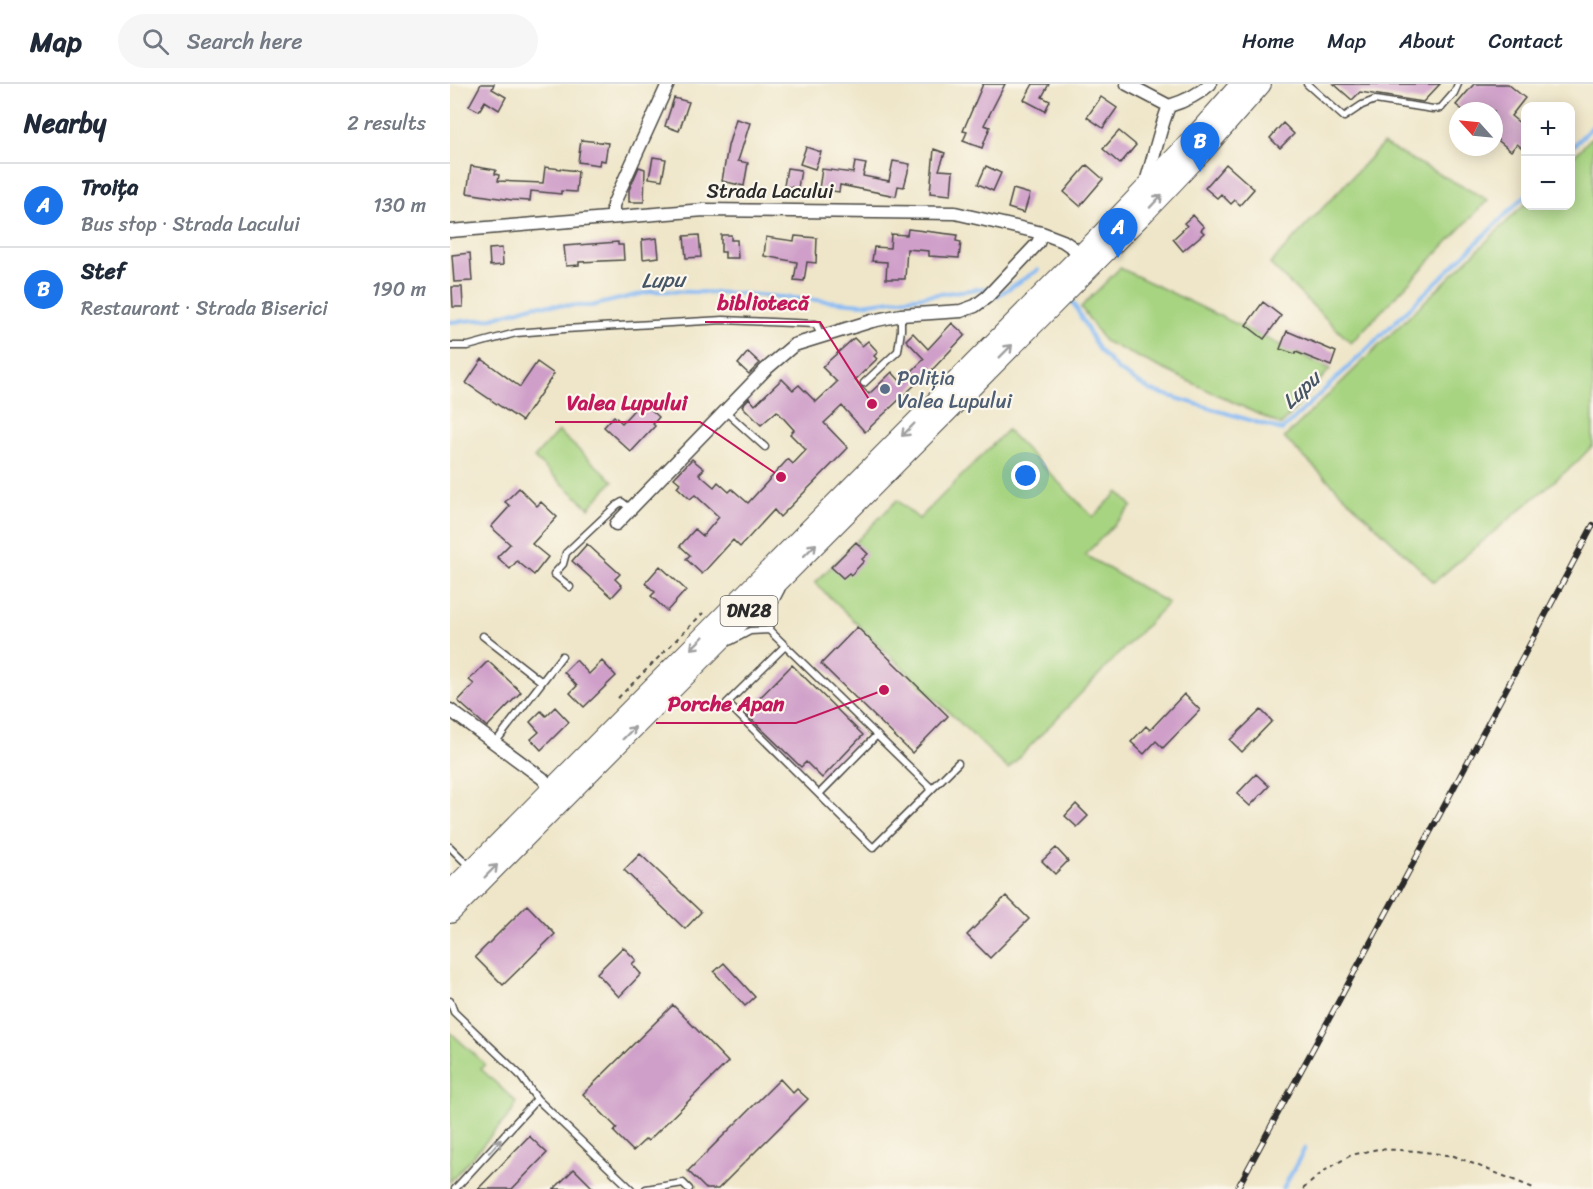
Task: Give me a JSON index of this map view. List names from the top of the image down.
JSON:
{
  "streets": {
    "highway": ["DN28"],
    "street": ["Strada Lacului"]
  },
  "crossings": [
    ["Strada Lacului", "DN28"]
  ],
  "water": ["Lupu"],
  "places": [
    "Poliția Valea Lupului",
    "bibliotecă",
    "Valea Lupului",
    "Porche Apan"
  ],
  "north": "top left",
  "page": {
    "header": "Map",
    "search": "Search here",
    "nav": [
      "Home",
      "Map",
      "About",
      "Contact"
    ],
    "heading": ["Nearby", "2 results"],
    "map_buttons": ["+", "−"],
    "pins": ["B", "A"],
    "list": [
      {
        "mark": "A",
        "name": "Troița",
        "note": "Bus stop · Strada Lacului",
        "value": "130 m"
      },
      {
        "mark": "B",
        "name": "Stef",
        "note": "Restaurant · Strada Biserici",
        "value": "190 m"
      }
    ]
  }
}
